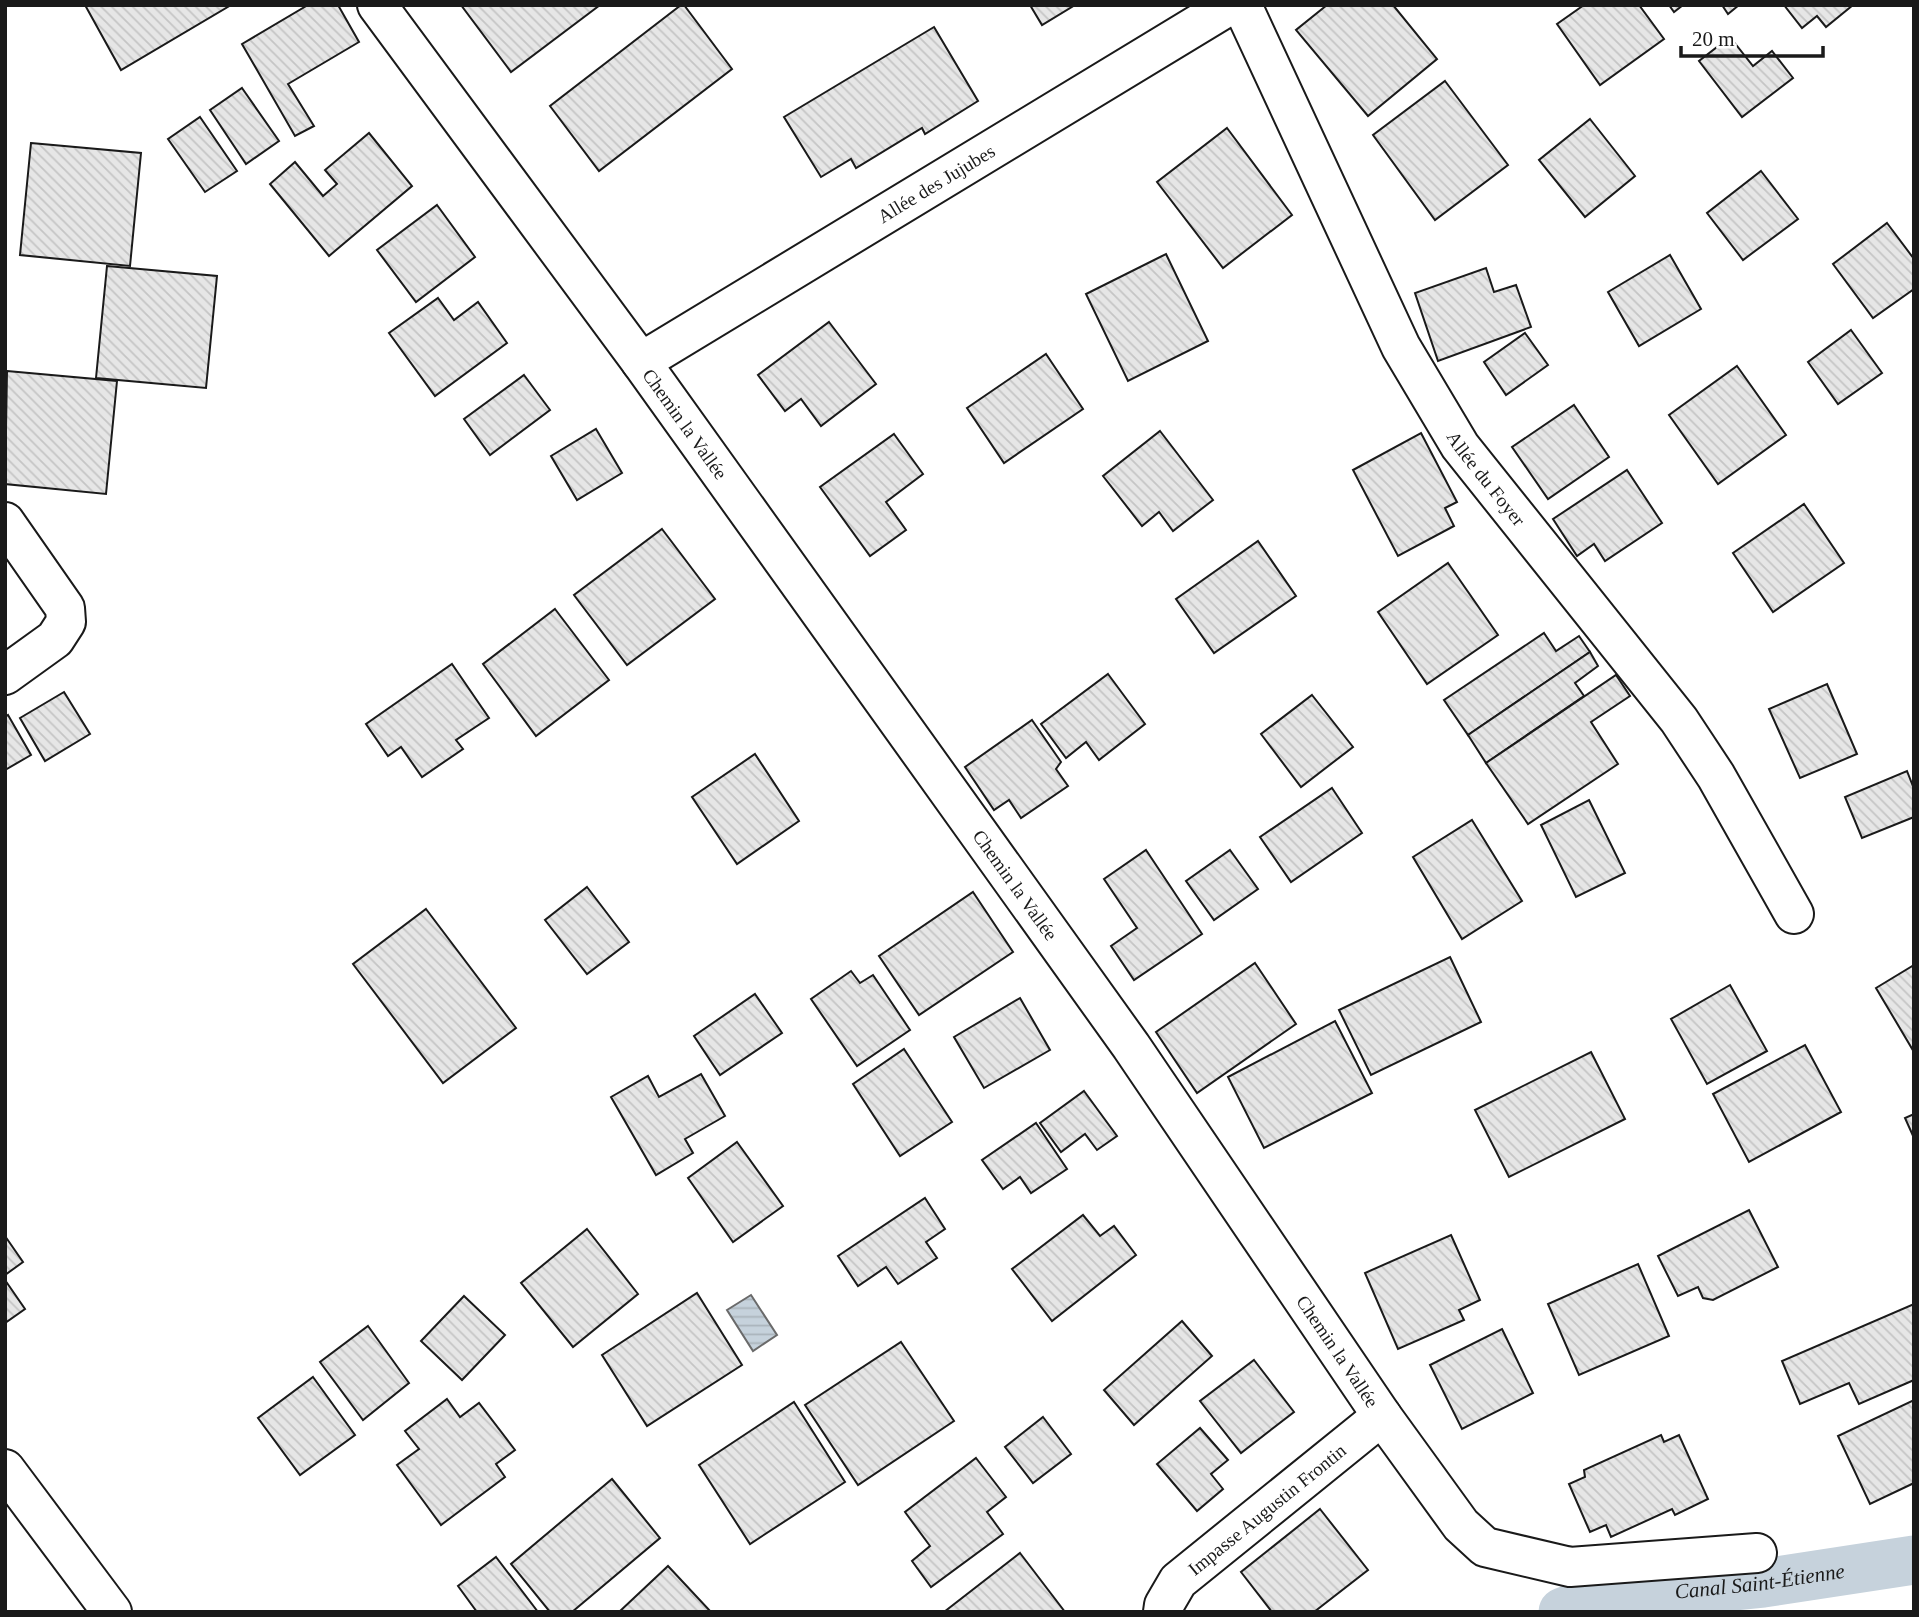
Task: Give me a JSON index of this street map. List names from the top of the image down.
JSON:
{
  "streets": {
    "street": [
      "Allée des Jujubes",
      "Chemin la Vallée",
      "Allée du Foyer",
      "Impasse Augustin Frontin"
    ]
  },
  "crossings": [
    ["Allée des Jujubes", "Chemin la Vallée"],
    ["Chemin la Vallée", "Impasse Augustin Frontin"]
  ],
  "water": ["Canal Saint-Étienne"],
  "scale_bar": "20 m"
}
